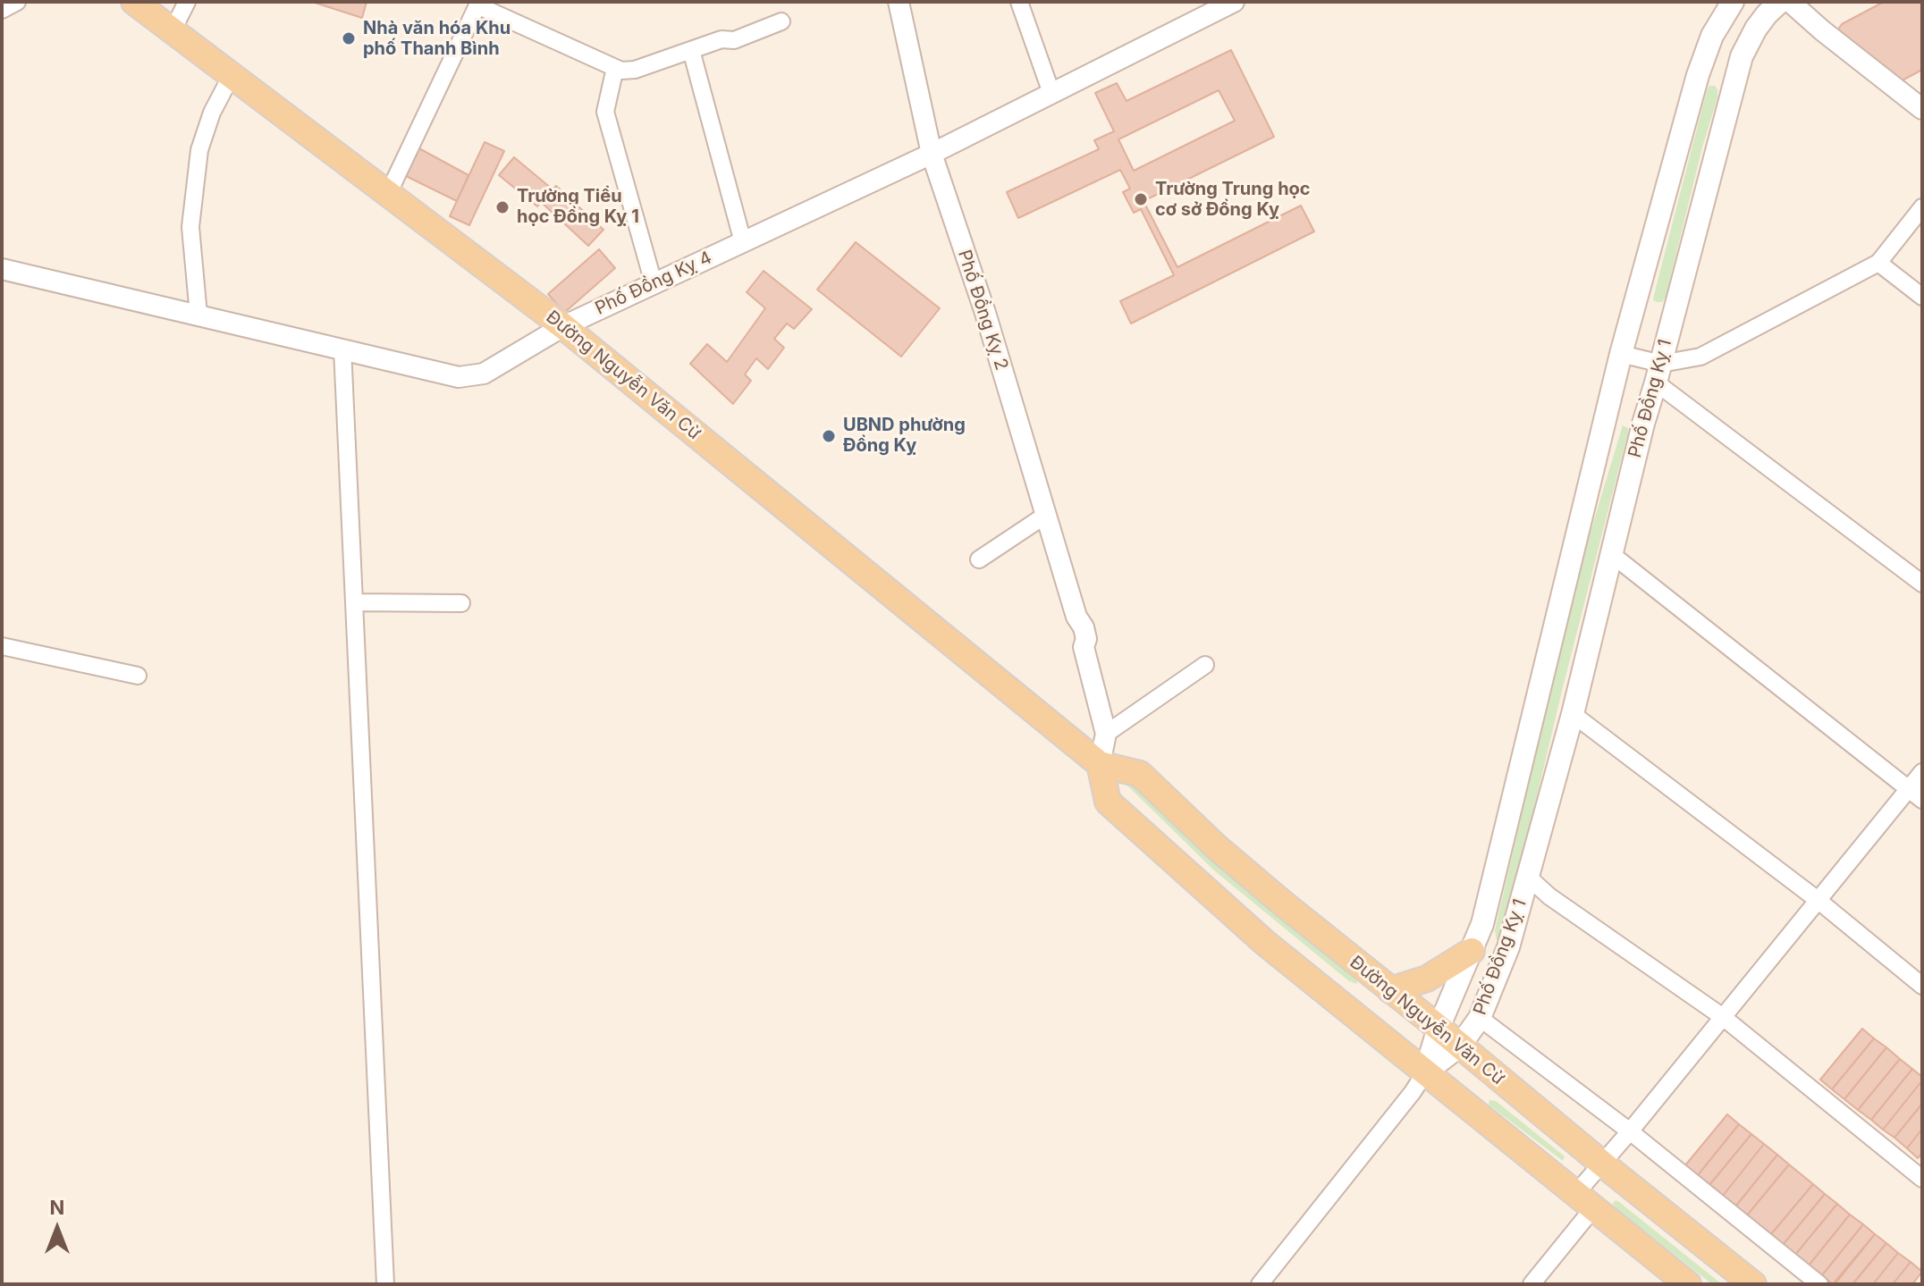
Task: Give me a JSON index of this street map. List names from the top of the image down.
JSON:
{
  "streets": {
    "main road": ["Đường Nguyễn Văn Cừ", "Phố Đồng Kỵ 1"],
    "street": ["Phố Đồng Kỵ 4", "Phố Đồng Kỵ 2"]
  },
  "crossings": [
    ["Phố Đồng Kỵ 4", "Phố Đồng Kỵ 2"],
    ["Phố Đồng Kỵ 4", "Đường Nguyễn Văn Cừ"],
    ["Phố Đồng Kỵ 2", "Đường Nguyễn Văn Cừ"],
    ["Đường Nguyễn Văn Cừ", "Phố Đồng Kỵ 1"]
  ],
  "places": [
    "Nhà văn hóa Khu phố Thanh Bình",
    "Trường Trung học cơ sở Đồng Kỵ",
    "Trường Tiểu học Đồng Kỵ 1",
    "UBND phường Đồng Kỵ"
  ],
  "north": "top"
}
